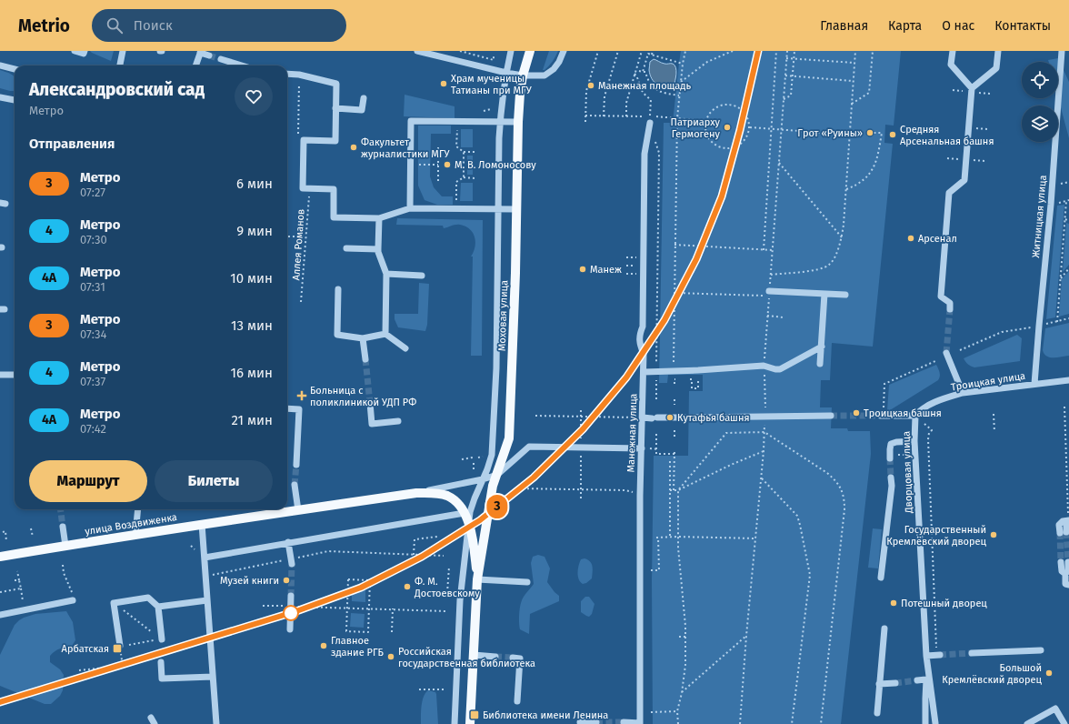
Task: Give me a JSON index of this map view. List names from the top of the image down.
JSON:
{
  "streets": {
    "main road": ["Моховая улица", "улица Воздвиженка"],
    "street": [
      "Житницкая улица",
      "Троицкая улица",
      "Манежная улица",
      "Дворцовая улица"
    ],
    "path": ["Аллея Романов"]
  },
  "crossings": [
    ["Житницкая улица", "Троицкая улица"],
    ["Моховая улица", "улица Воздвиженка"],
    ["Троицкая улица", "Дворцовая улица"],
    ["Манежная улица", "улица Воздвиженка"]
  ],
  "places": {
    "other": [
      "Храм мученицы Татианы при МГУ",
      "Манежная площадь",
      "Патриарху Гермогену",
      "Грот «Руины»",
      "Средняя Арсенальная башня",
      "Факультет журналистики МГУ",
      "М. В. Ломоносову",
      "Арсенал",
      "Манеж",
      "Троицкая башня",
      "Кутафья башня",
      "Государственный Кремлёвский дворец",
      "Музей книги",
      "Ф. М. Достоевскому",
      "Потешный дворец",
      "Главное здание РГБ",
      "Российская государственная библиотека",
      "Большой Кремлёвский дворец"
    ],
    "health": ["Больница с поликлиникой УДП РФ"],
    "transit": ["Арбатская", "Библиотека имени Ленина"]
  },
  "lines": ["metro line 3"],
  "page": {
    "header": "Metrio",
    "search": "Поиск",
    "nav": [
      "Главная",
      "Карта",
      "О нас",
      "Контакты"
    ],
    "on_map": "3",
    "heading": [
      ["Александровский сад", "Метро"],
      "Отправления"
    ],
    "list": [
      {
        "mark": "3",
        "name": "Метро",
        "note": "07:27",
        "value": "6 мин"
      },
      {
        "mark": "4",
        "name": "Метро",
        "note": "07:30",
        "value": "9 мин"
      },
      {
        "mark": "4А",
        "name": "Метро",
        "note": "07:31",
        "value": "10 мин"
      },
      {
        "mark": "3",
        "name": "Метро",
        "note": "07:34",
        "value": "13 мин"
      },
      {
        "mark": "4",
        "name": "Метро",
        "note": "07:37",
        "value": "16 мин"
      },
      {
        "mark": "4А",
        "name": "Метро",
        "note": "07:42",
        "value": "21 мин"
      }
    ],
    "buttons": ["Маршрут", "Билеты"]
  }
}
